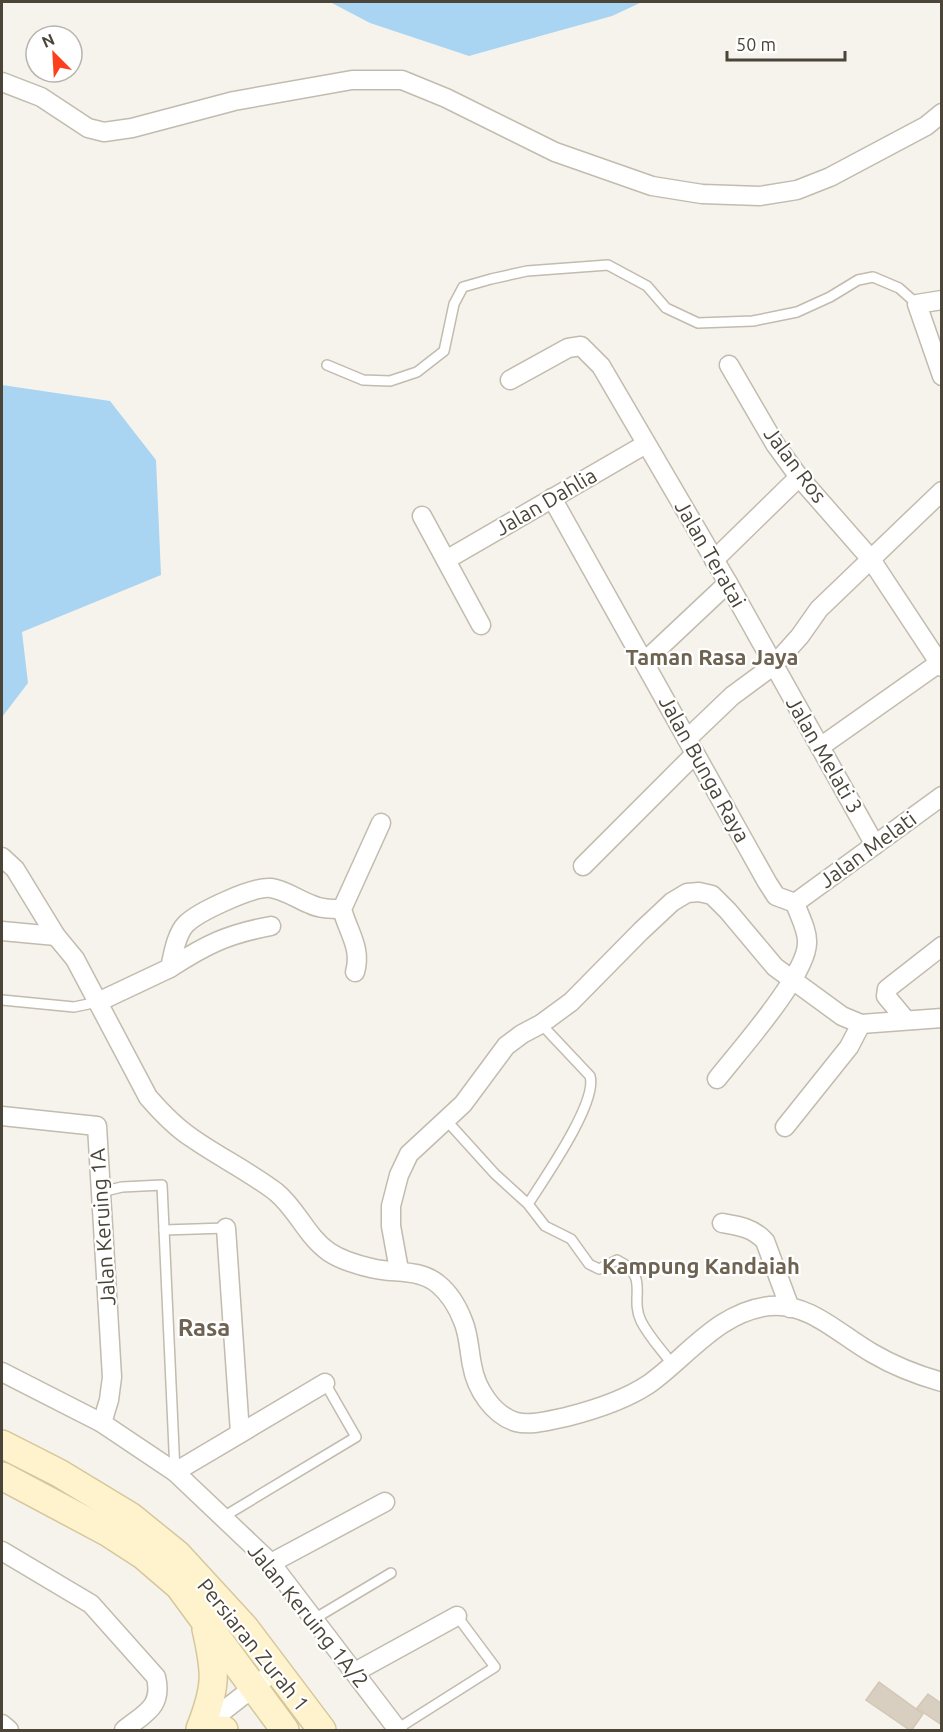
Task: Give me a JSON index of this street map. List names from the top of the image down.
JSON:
{
  "streets": {
    "main road": ["Persiaran Zurah 1"],
    "street": [
      "Jalan Ros",
      "Jalan Dahlia",
      "Jalan Teratai",
      "Jalan Melati 3",
      "Jalan Bunga Raya",
      "Jalan Melati",
      "Jalan Keruing 1A",
      "Jalan Keruing 1A/2"
    ]
  },
  "crossings": [
    ["Jalan Dahlia", "Jalan Teratai"],
    ["Jalan Dahlia", "Jalan Bunga Raya"],
    ["Jalan Teratai", "Jalan Melati 3"],
    ["Jalan Melati 3", "Jalan Melati"],
    ["Jalan Bunga Raya", "Jalan Melati"],
    ["Jalan Keruing 1A", "Jalan Keruing 1A/2"]
  ],
  "districts": ["Taman Rasa Jaya", "Kampung Kandaiah", "Rasa"],
  "scale_bar": "50 m",
  "north": "top left"
}
